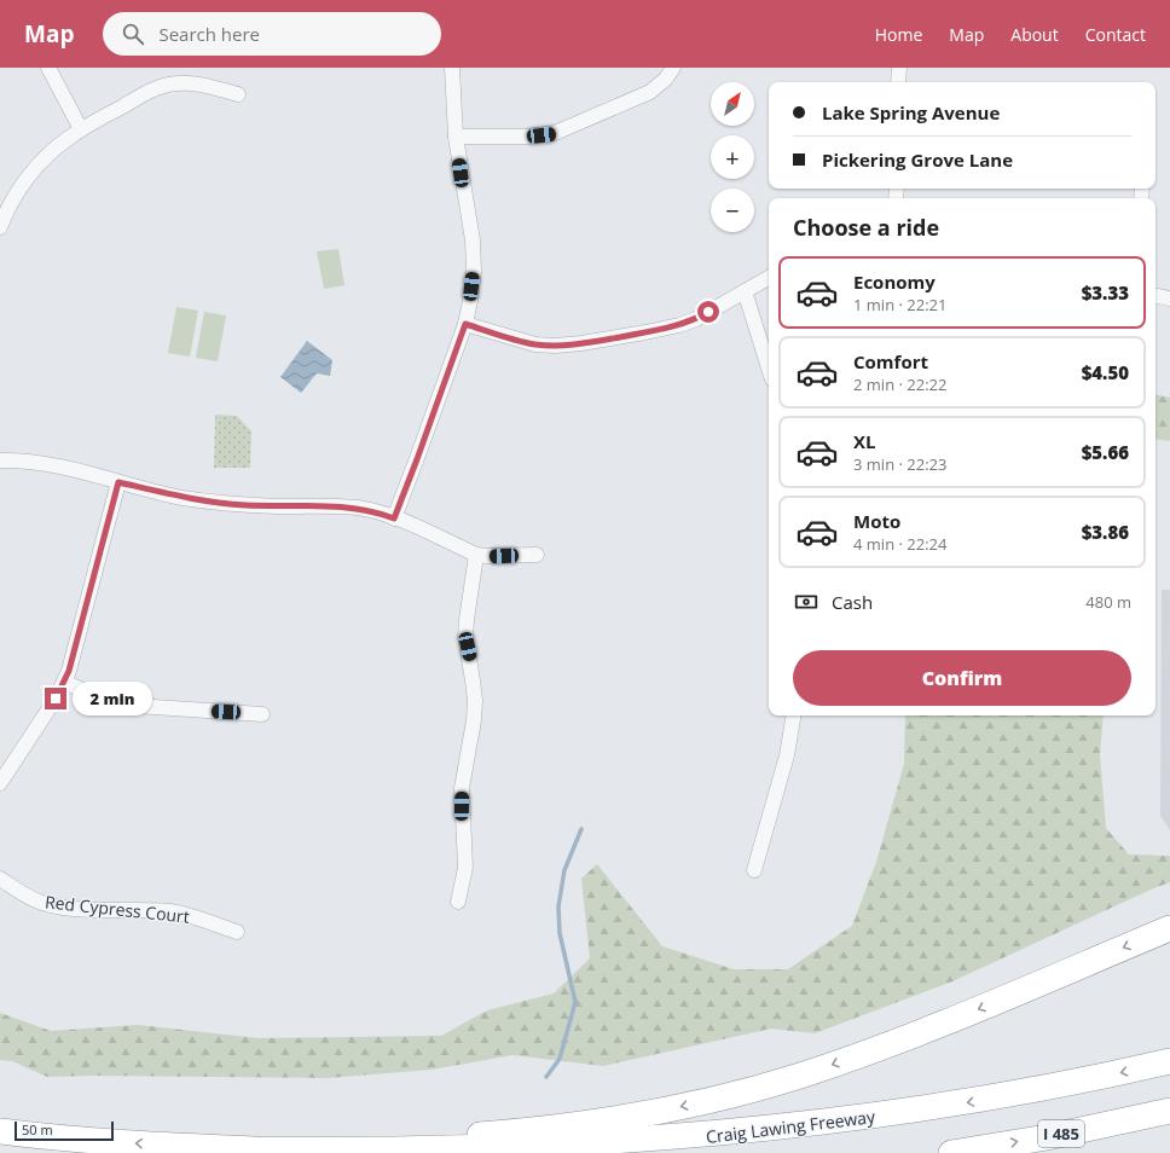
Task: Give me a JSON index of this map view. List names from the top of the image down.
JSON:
{
  "streets": {
    "highway": ["Craig Lawing Freeway", "I 485"],
    "street": ["Red Cypress Court"]
  },
  "scale_bar": "50 m",
  "north": "top right",
  "page": {
    "header": "Map",
    "search": "Search here",
    "nav": [
      "Home",
      "Map",
      "About",
      "Contact"
    ],
    "map_buttons": ["+", "−"],
    "banner": ["Lake Spring Avenue", "Pickering Grove Lane"],
    "heading": "Choose a ride",
    "list": [
      {
        "name": "Economy",
        "note": "1 min · 22:21",
        "value": "$3.33"
      },
      {
        "name": "Comfort",
        "note": "2 min · 22:22",
        "value": "$4.50"
      },
      {
        "name": "XL",
        "note": "3 min · 22:23",
        "value": "$5.66"
      },
      {
        "name": "Moto",
        "note": "4 min · 22:24",
        "value": "$3.86"
      }
    ],
    "pay": ["Cash", "480 m"],
    "buttons": "Confirm",
    "bubble": "2 min",
    "scale": "50 m"
  }
}
